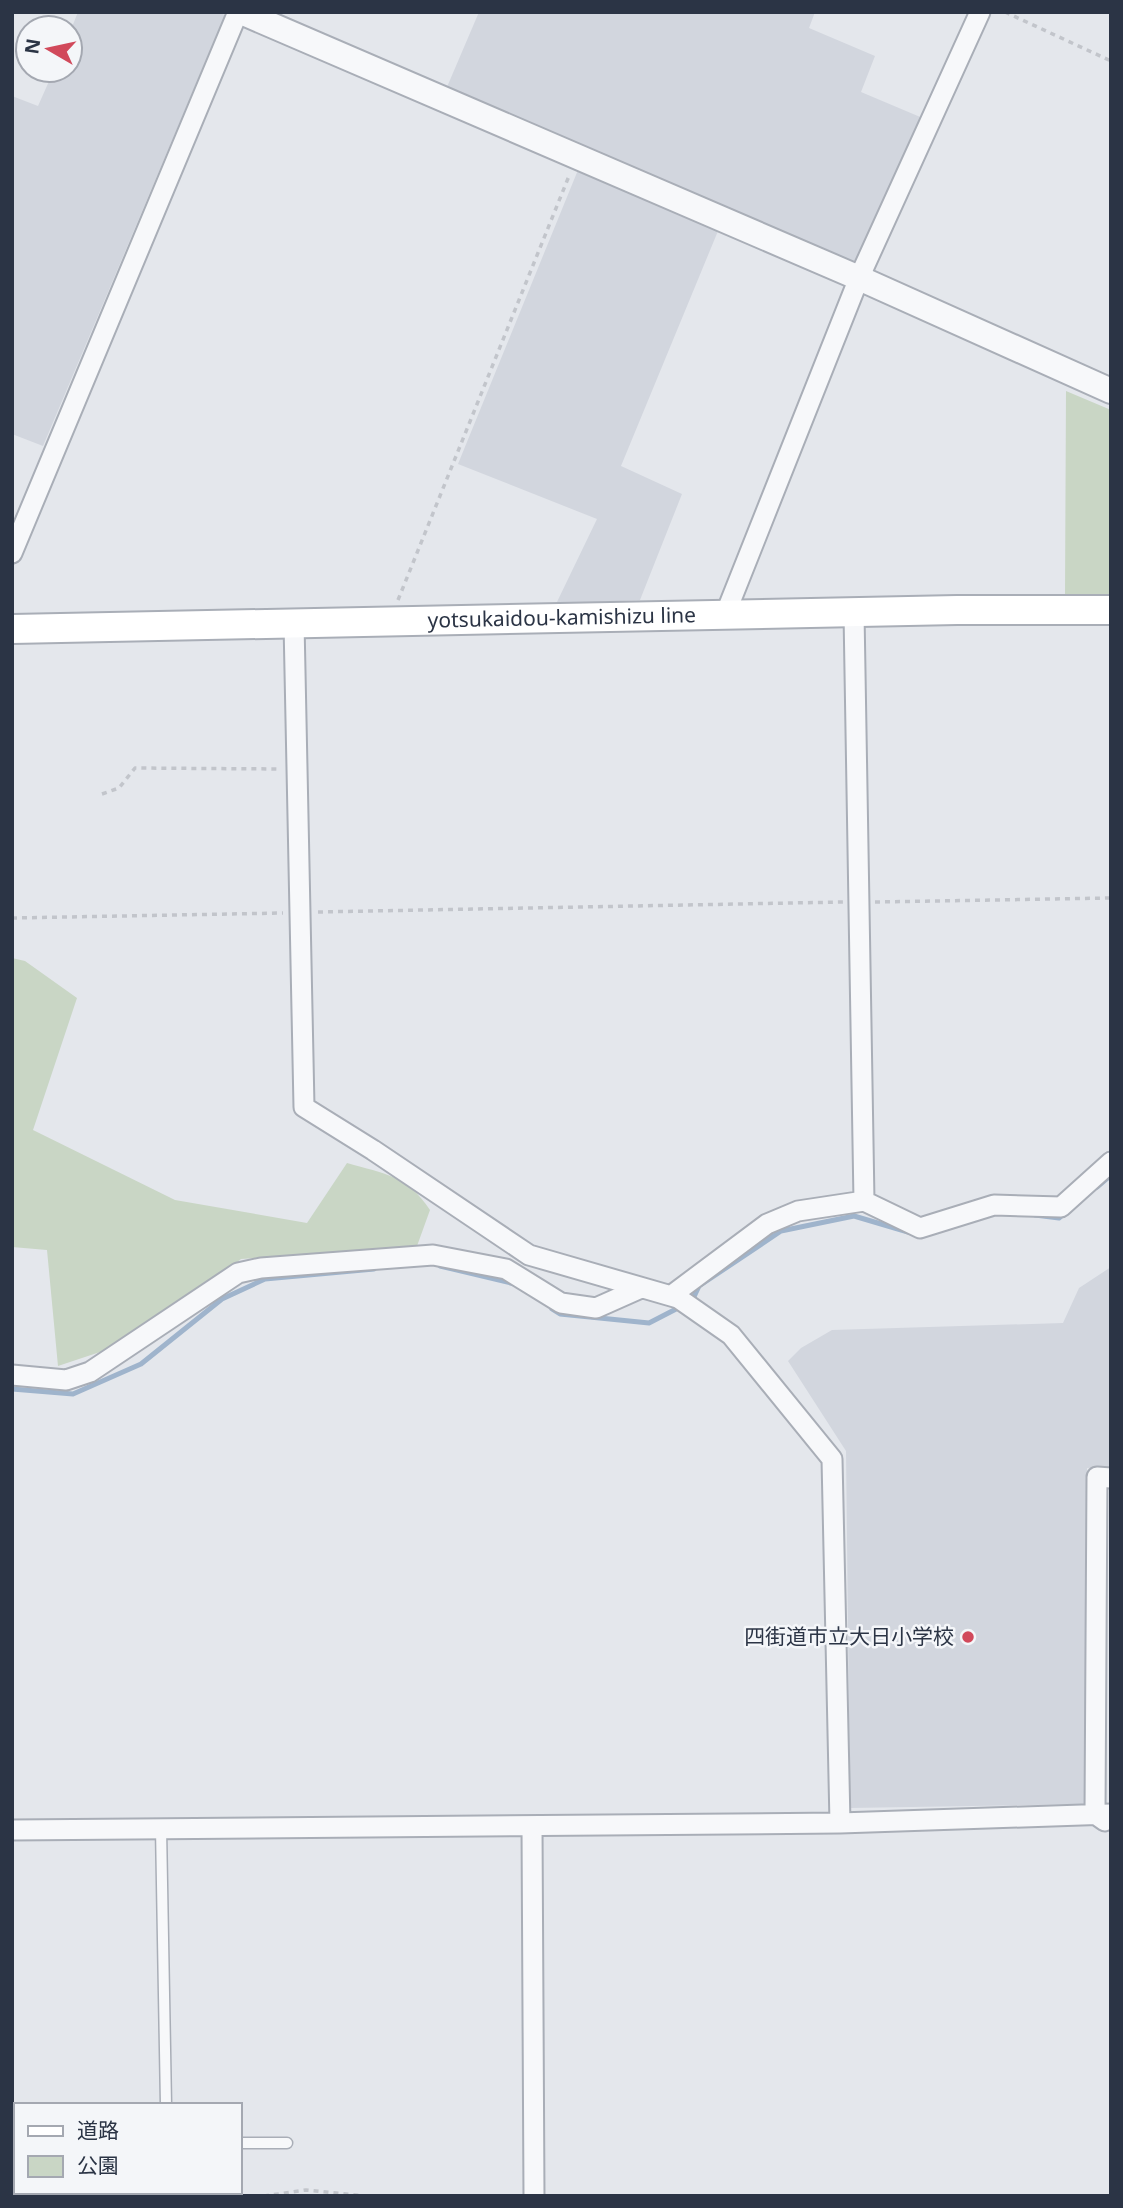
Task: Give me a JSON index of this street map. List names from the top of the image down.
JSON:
{
  "streets": {
    "main road": ["yotsukaidou-kamishizu line"]
  },
  "places": ["四街道市立大日小学校"],
  "legend": ["道路", "公園"],
  "north": "left"
}
